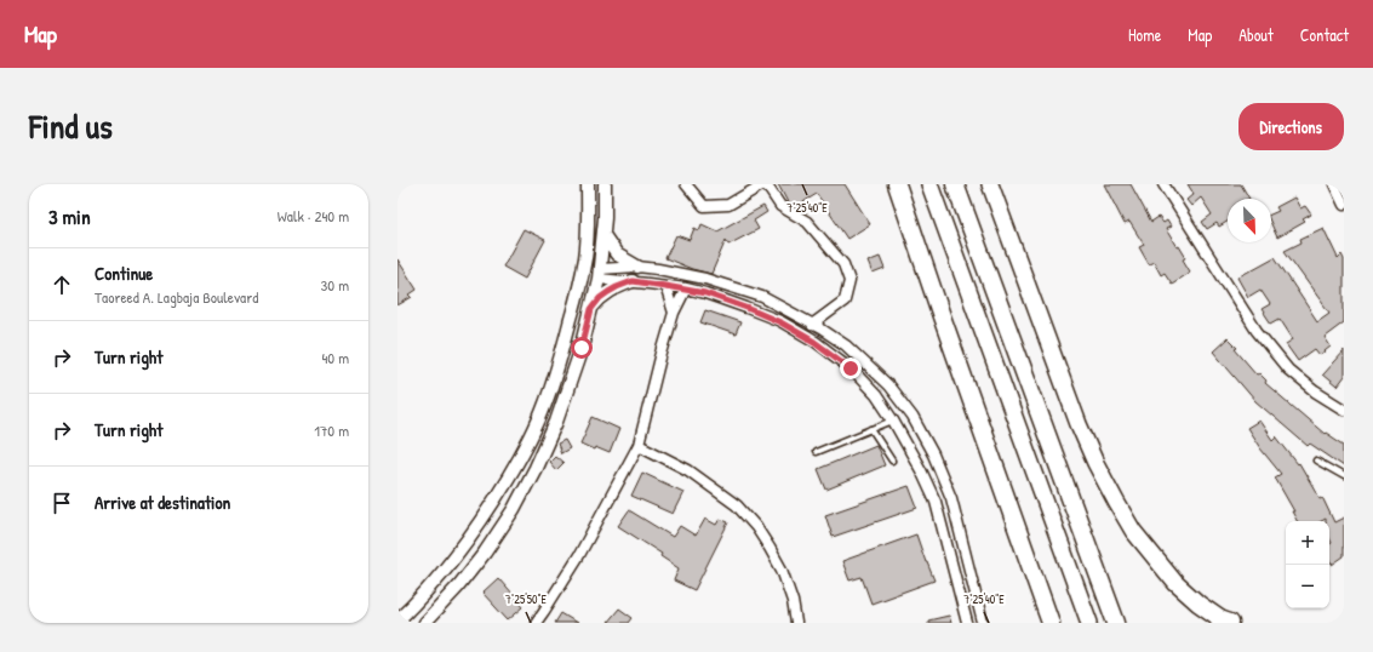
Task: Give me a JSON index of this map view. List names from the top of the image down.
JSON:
{
  "north": "bottom right",
  "page": {
    "header": "Map",
    "nav": [
      "Home",
      "Map",
      "About",
      "Contact"
    ],
    "title": "Find us",
    "buttons": "Directions",
    "heading": ["3 min", "Walk · 240 m"],
    "list": [
      ["Continue", "Taoreed A. Lagbaja Boulevard", "30 m"],
      ["Turn right", "40 m"],
      ["Turn right", "170 m"],
      "Arrive at destination"
    ],
    "map_buttons": ["+", "−"]
  },
  "coordinates": ["7°25'40\"E", "7°25'50\"E"]
}
